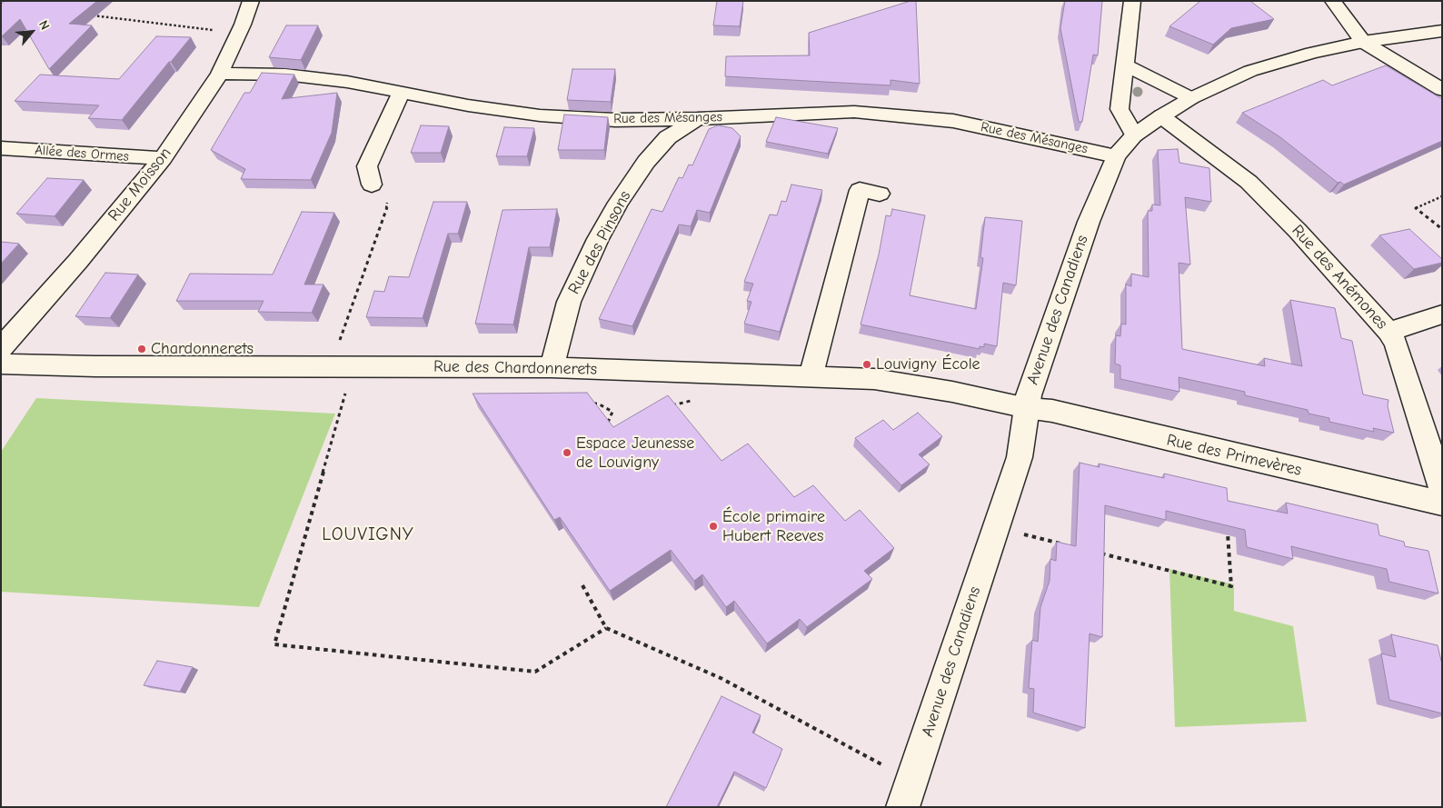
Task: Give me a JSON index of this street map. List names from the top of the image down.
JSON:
{
  "streets": {
    "street": [
      "Rue des Mésanges",
      "Allée des Ormes",
      "Rue Moisson",
      "Rue des Pinsons",
      "Rue des Anémones",
      "Avenue des Canadiens",
      "Rue des Chardonnerets",
      "Rue des Primevères"
    ]
  },
  "crossings": [
    ["Rue des Mésanges", "Rue Moisson"],
    ["Rue des Mésanges", "Rue des Pinsons"],
    ["Rue des Mésanges", "Avenue des Canadiens"],
    ["Allée des Ormes", "Rue Moisson"],
    ["Rue des Pinsons", "Rue des Chardonnerets"],
    ["Rue des Anémones", "Avenue des Canadiens"],
    ["Avenue des Canadiens", "Rue des Chardonnerets"],
    ["Avenue des Canadiens", "Rue des Primevères"],
    ["Rue des Chardonnerets", "Rue des Primevères"]
  ],
  "districts": ["LOUVIGNY"],
  "places": [
    "Chardonnerets",
    "Louvigny École",
    "Espace Jeunesse de Louvigny",
    "École primaire Hubert Reeves"
  ],
  "north": "top right"
}
